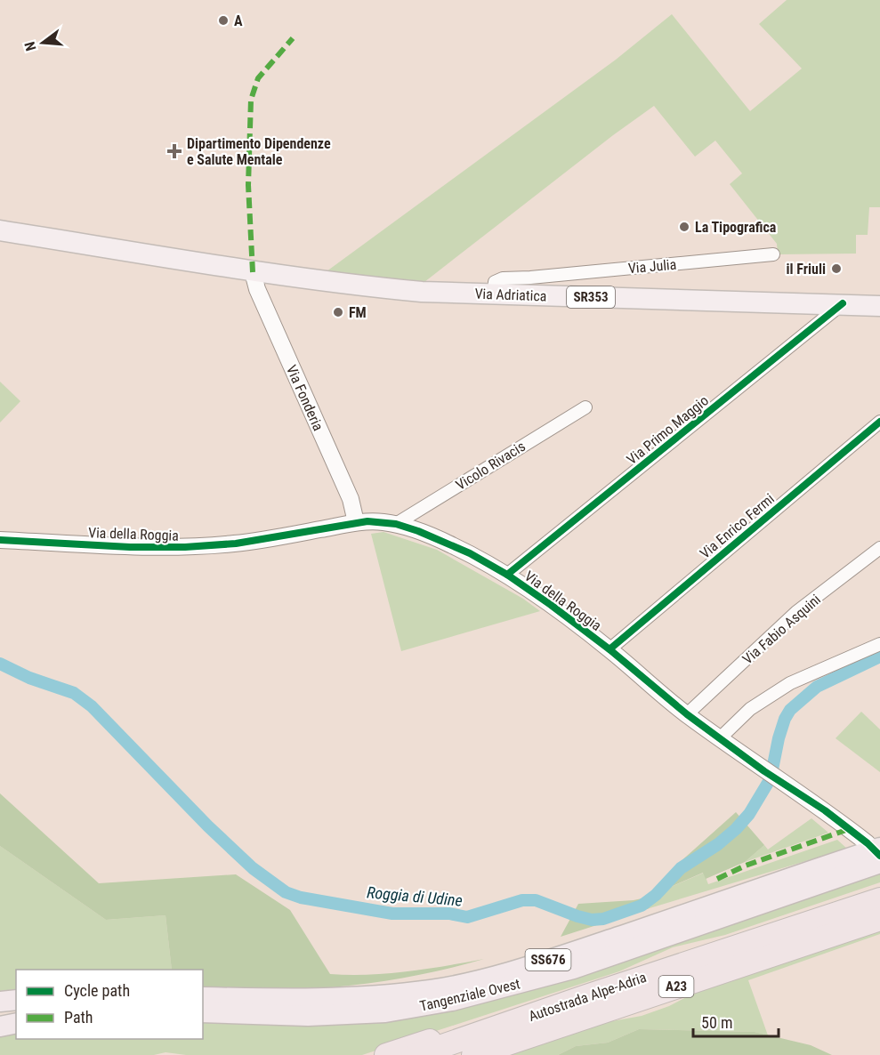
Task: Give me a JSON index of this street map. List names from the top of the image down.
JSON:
{
  "streets": {
    "highway": [
      "SS676",
      "A23",
      "Tangenziale Ovest",
      "Autostrada Alpe-Adria"
    ],
    "main road": ["Via Adriatica", "SR353"],
    "street": [
      "Via Julia",
      "Via Fonderia",
      "Via Primo Maggio",
      "Vicolo Rivacis",
      "Via Enrico Fermi",
      "Via della Roggia",
      "Via Fabio Asquini"
    ]
  },
  "crossings": [
    ["Via Julia", "Via Adriatica"],
    ["Via Adriatica", "Via Fonderia"],
    ["Via Adriatica", "Via Primo Maggio"],
    ["Via Fonderia", "Via della Roggia"],
    ["Via Primo Maggio", "Via della Roggia"],
    ["Vicolo Rivacis", "Via della Roggia"],
    ["Via Enrico Fermi", "Via della Roggia"],
    ["Via della Roggia", "Via Fabio Asquini"],
    ["Via della Roggia", "Tangenziale Ovest"]
  ],
  "water": ["Roggia di Udine"],
  "places": {
    "other": [
      "A",
      "La Tipografica",
      "il Friuli",
      "FM"
    ],
    "health": ["Dipartimento Dipendenze e Salute Mentale"]
  },
  "legend": ["Cycle path", "Path"],
  "scale_bar": "50 m",
  "north": "left"
}
